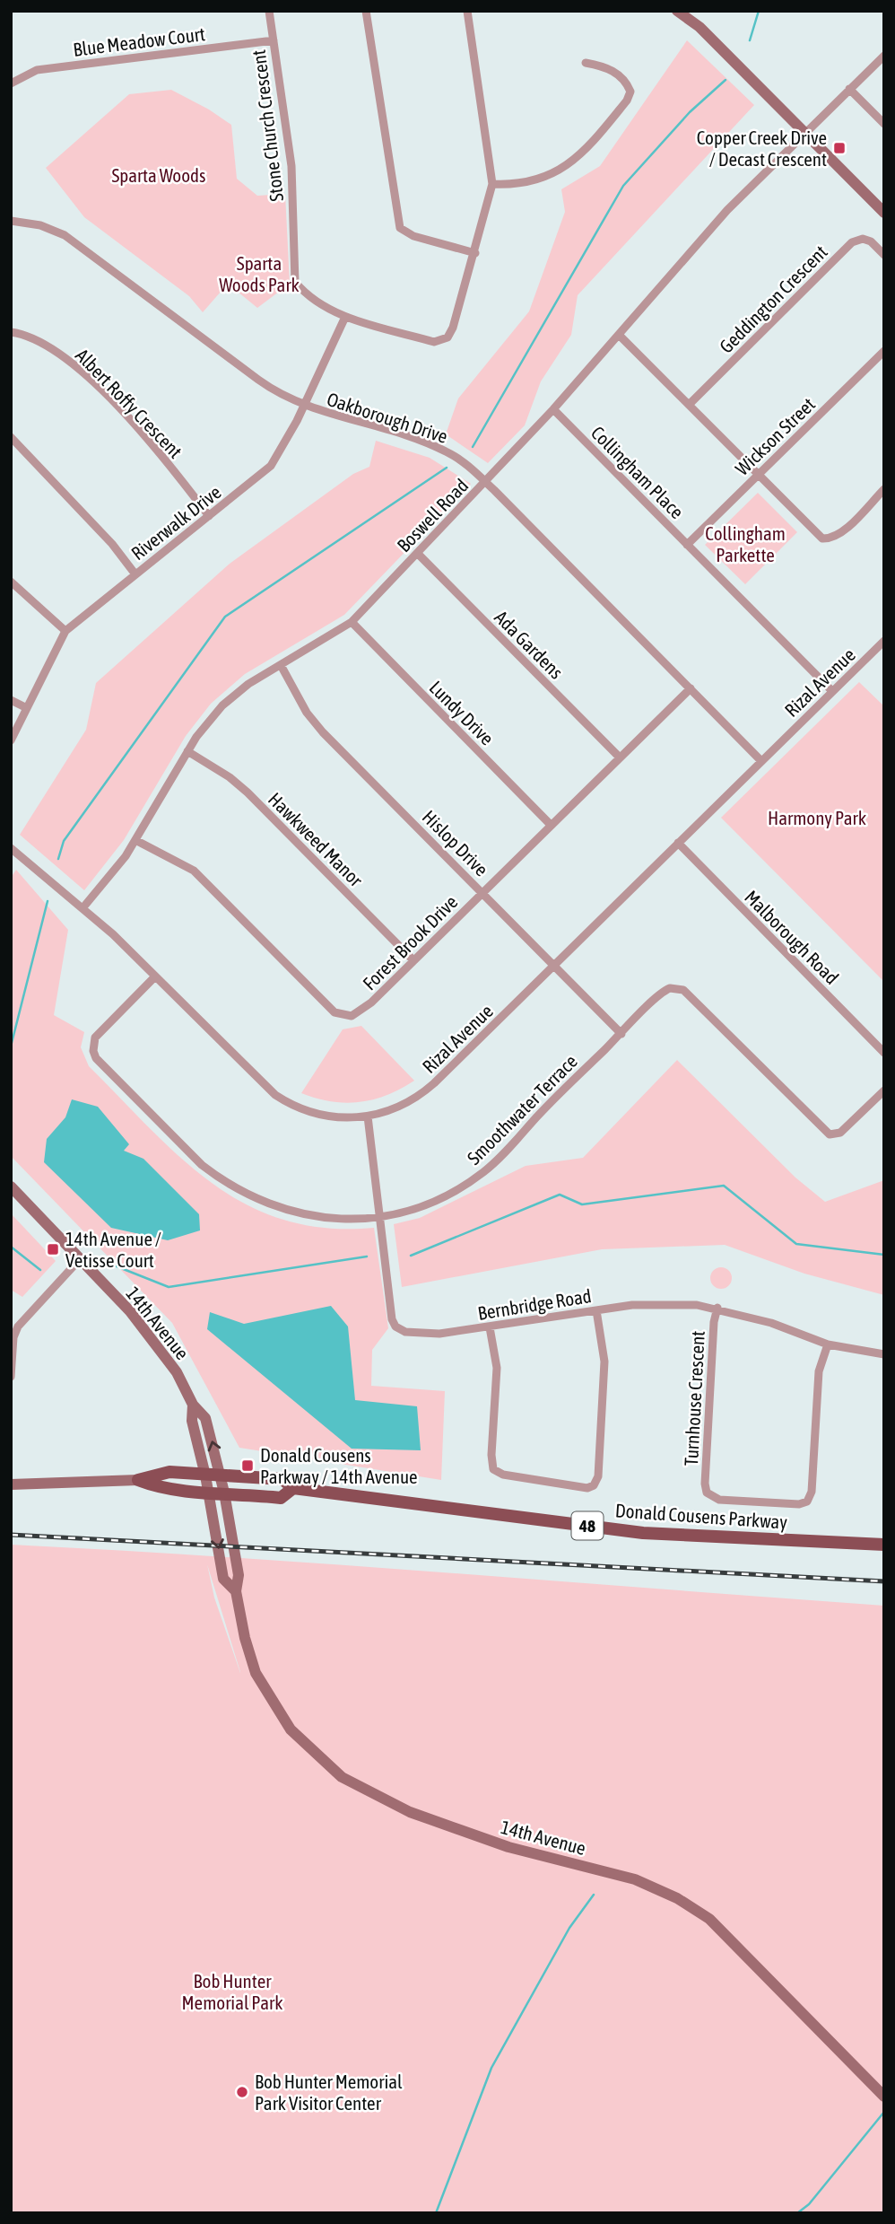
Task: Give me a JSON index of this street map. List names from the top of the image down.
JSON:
{
  "streets": {
    "main road": ["Donald Cousens Parkway", "48"],
    "street": [
      "Blue Meadow Court",
      "Stone Church Crescent",
      "Geddington Crescent",
      "Albert Roffy Crescent",
      "Oakborough Drive",
      "Wickson Street",
      "Collingham Place",
      "Boswell Road",
      "Riverwalk Drive",
      "Ada Gardens",
      "Rizal Avenue",
      "Lundy Drive",
      "Hawkweed Manor",
      "Hislop Drive",
      "Malborough Road",
      "Forest Brook Drive",
      "Smoothwater Terrace",
      "Bernbridge Road",
      "14th Avenue",
      "Turnhouse Crescent"
    ]
  },
  "crossings": [
    ["Blue Meadow Court", "Stone Church Crescent"],
    ["Stone Church Crescent", "Riverwalk Drive"],
    ["Albert Roffy Crescent", "Riverwalk Drive"],
    ["Oakborough Drive", "Boswell Road"],
    ["Oakborough Drive", "Riverwalk Drive"],
    ["Oakborough Drive", "Rizal Avenue"],
    ["Oakborough Drive", "Forest Brook Drive"],
    ["Wickson Street", "Collingham Place"],
    ["Collingham Place", "Boswell Road"],
    ["Collingham Place", "Rizal Avenue"],
    ["Boswell Road", "Ada Gardens"],
    ["Boswell Road", "Rizal Avenue"],
    ["Boswell Road", "Lundy Drive"],
    ["Boswell Road", "Hawkweed Manor"],
    ["Boswell Road", "Hislop Drive"],
    ["Boswell Road", "Forest Brook Drive"],
    ["Ada Gardens", "Forest Brook Drive"],
    ["Rizal Avenue", "Hislop Drive"],
    ["Rizal Avenue", "Malborough Road"],
    ["Rizal Avenue", "Smoothwater Terrace"],
    ["Rizal Avenue", "Bernbridge Road"],
    ["Lundy Drive", "Forest Brook Drive"],
    ["Hawkweed Manor", "Forest Brook Drive"],
    ["Hislop Drive", "Forest Brook Drive"],
    ["Hislop Drive", "Smoothwater Terrace"],
    ["Smoothwater Terrace", "Bernbridge Road"],
    ["Bernbridge Road", "Turnhouse Crescent"],
    ["14th Avenue", "Donald Cousens Parkway"]
  ],
  "parks": [
    "Sparta Woods",
    "Sparta Woods Park",
    "Collingham Parkette",
    "Harmony Park",
    "Bob Hunter Memorial Park"
  ],
  "places": {
    "transit": ["Copper Creek Drive / Decast Crescent", "14th Avenue / Vetisse Court", "Donald Cousens Parkway / 14th Avenue"],
    "other": ["Bob Hunter Memorial Park Visitor Center"]
  }
}
